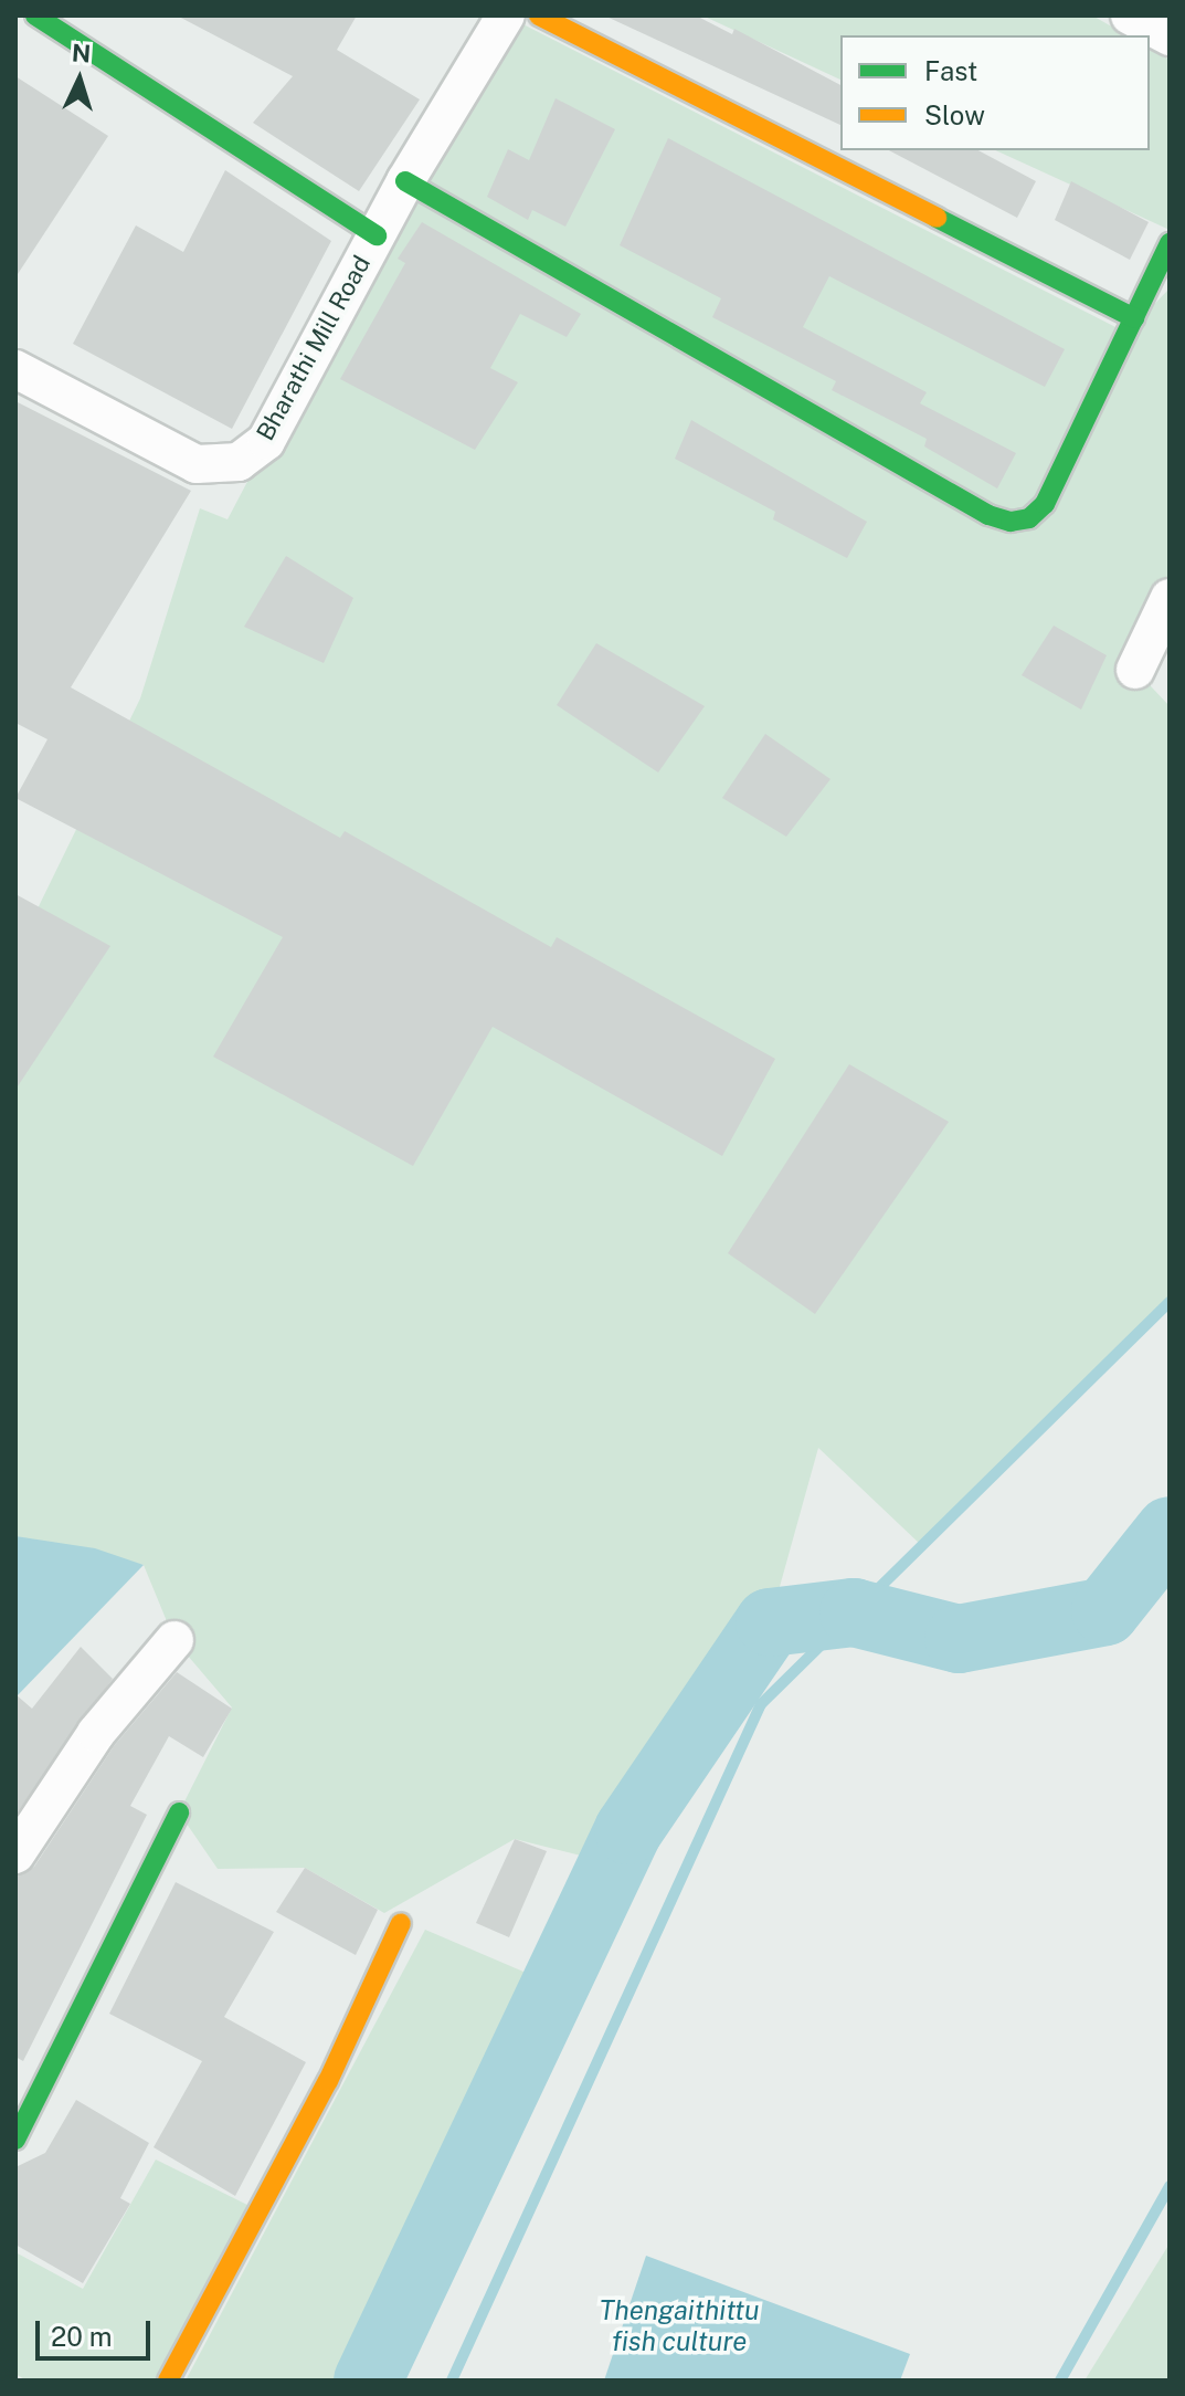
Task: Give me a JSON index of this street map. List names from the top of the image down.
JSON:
{
  "streets": {
    "street": ["Bharathi Mill Road"]
  },
  "water": ["Thengaithittu fish culture"],
  "legend": ["Fast", "Slow"],
  "scale_bar": "20 m",
  "north": "top"
}
